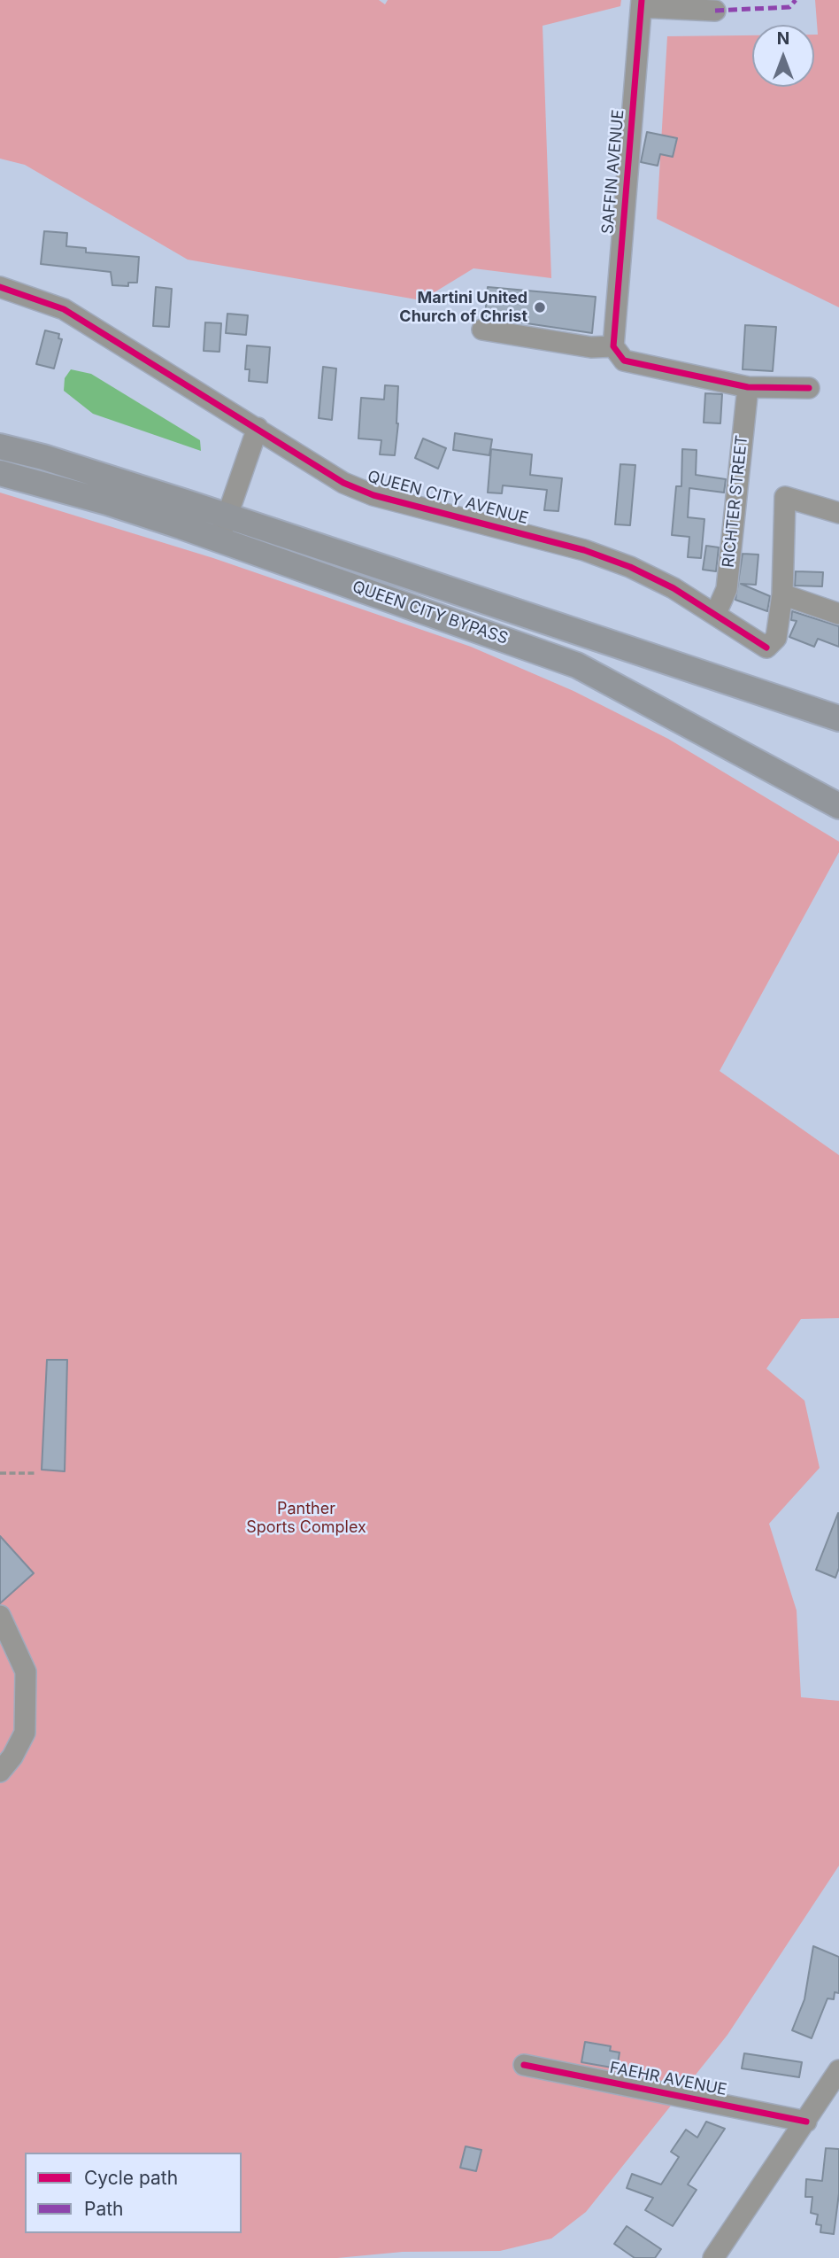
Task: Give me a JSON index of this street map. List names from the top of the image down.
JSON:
{
  "streets": {
    "main road": ["QUEEN CITY BYPASS"],
    "street": [
      "SAFFIN AVENUE",
      "QUEEN CITY AVENUE",
      "RICHTER STREET",
      "FAEHR AVENUE"
    ]
  },
  "crossings": [
    ["QUEEN CITY AVENUE", "RICHTER STREET"]
  ],
  "parks": ["Panther Sports Complex"],
  "places": ["Martini United Church of Christ"],
  "legend": ["Cycle path", "Path"],
  "north": "top"
}
